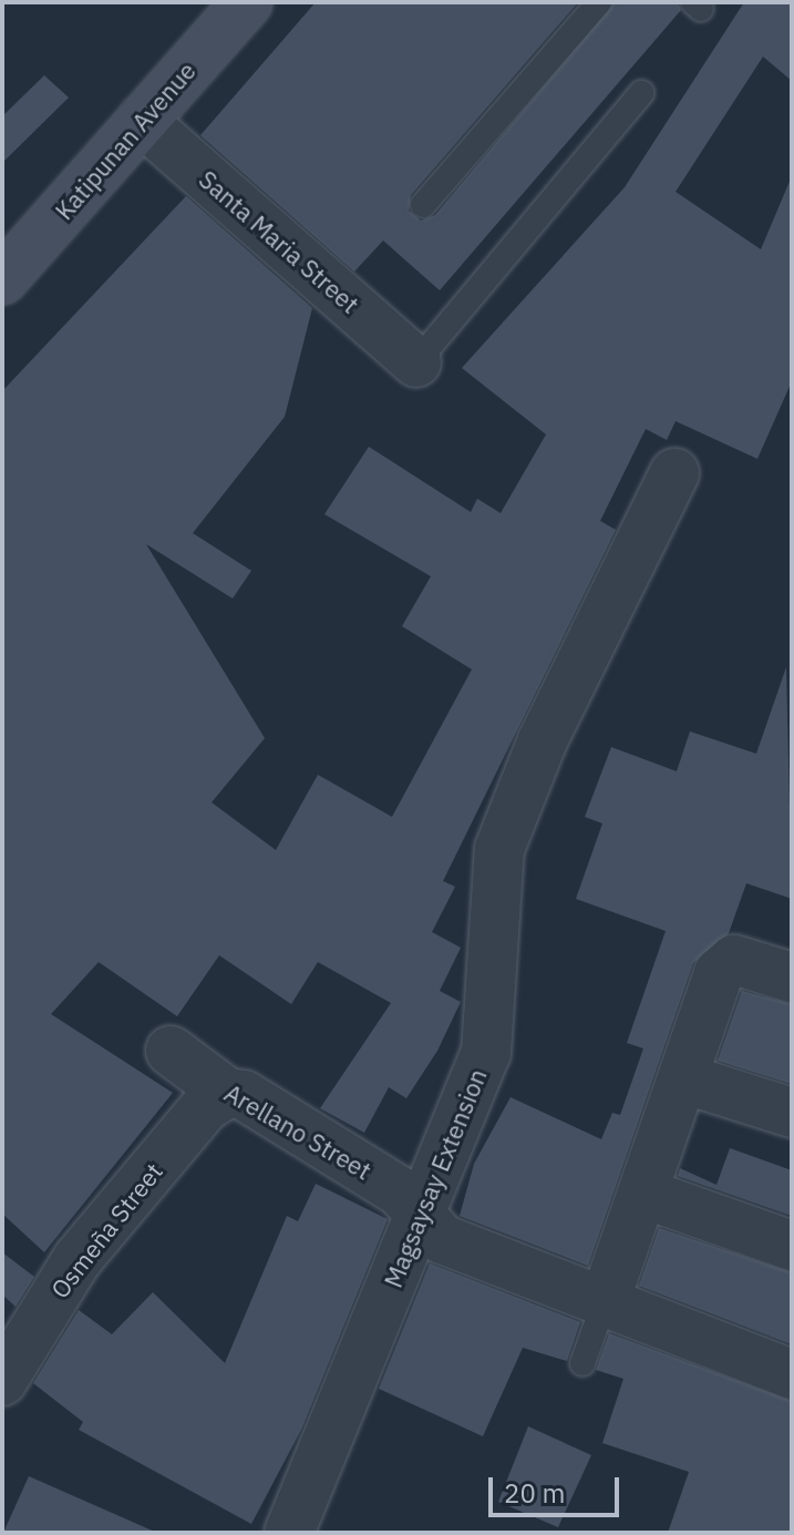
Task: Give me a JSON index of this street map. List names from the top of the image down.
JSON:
{
  "streets": {
    "main road": ["Katipunan Avenue"],
    "street": [
      "Santa Maria Street",
      "Arellano Street",
      "Magsaysay Extension",
      "Osmeña Street"
    ]
  },
  "crossings": [
    ["Katipunan Avenue", "Santa Maria Street"],
    ["Arellano Street", "Magsaysay Extension"],
    ["Arellano Street", "Osmeña Street"]
  ],
  "scale_bar": "20 m"
}
